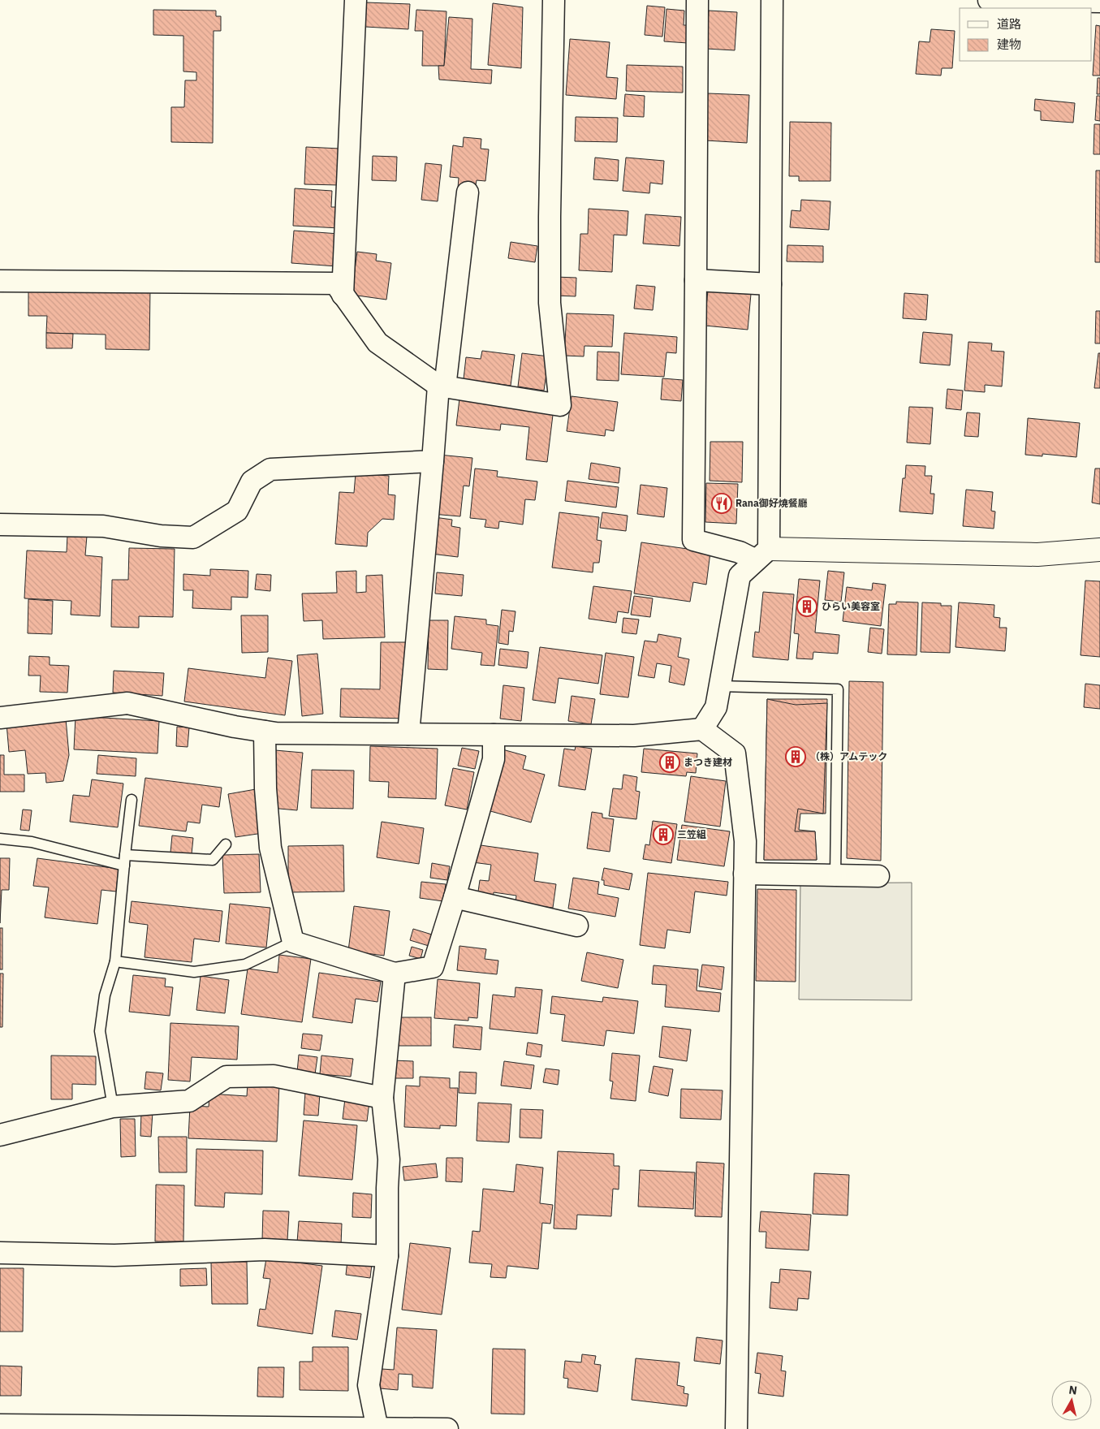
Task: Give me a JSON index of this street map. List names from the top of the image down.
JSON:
{
  "places": {
    "restaurant": ["Rana御好燒餐廳"],
    "building": [
      "ひらい美容室",
      "（株）アムテック",
      "まつき建材",
      "三笠組"
    ]
  },
  "legend": ["道路", "建物"],
  "north": "top"
}
